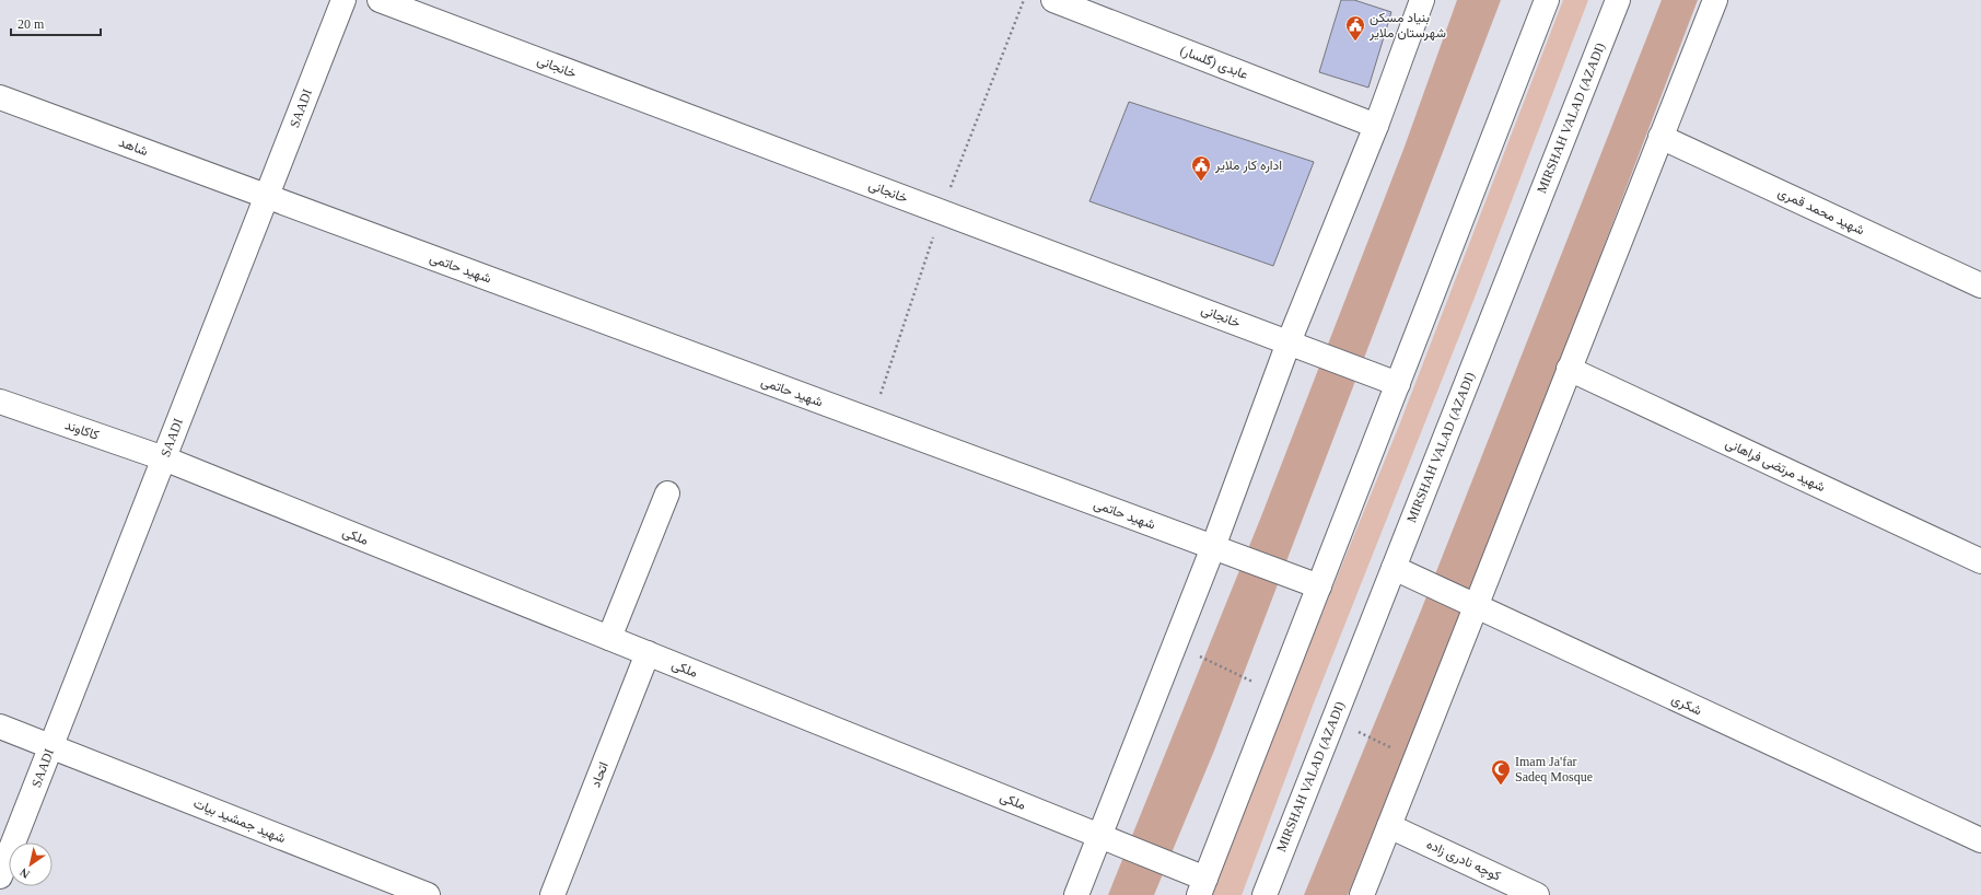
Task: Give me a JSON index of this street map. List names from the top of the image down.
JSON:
{
  "streets": {
    "street": [
      "عابدی (گلسار)",
      "خانجانی",
      "SAADI",
      "MIRSHAH VALAD (AZADI)",
      "شاهد",
      "شهید محمد قمری",
      "شهید حاتمی",
      "کاکاوند",
      "شهید مرتضی فراهانی",
      "ملکی",
      "شکری",
      "اتحاد",
      "شهید جمشید بیات",
      "کوچه نادری زاده"
    ]
  },
  "crossings": [
    ["SAADI", "شاهد"],
    ["SAADI", "شهید حاتمی"],
    ["SAADI", "کاکاوند"],
    ["SAADI", "ملکی"],
    ["SAADI", "شهید جمشید بیات"],
    ["MIRSHAH VALAD (AZADI)", "شکری"],
    ["شاهد", "شهید حاتمی"],
    ["کاکاوند", "ملکی"],
    ["ملکی", "اتحاد"]
  ],
  "places": {
    "public building": ["بنیاد مسکن شهرستان ملایر", "اداره کار ملایر"],
    "mosque": ["Imam Ja'far Sadeq Mosque"]
  },
  "scale_bar": "20 m",
  "north": "bottom left"
}
